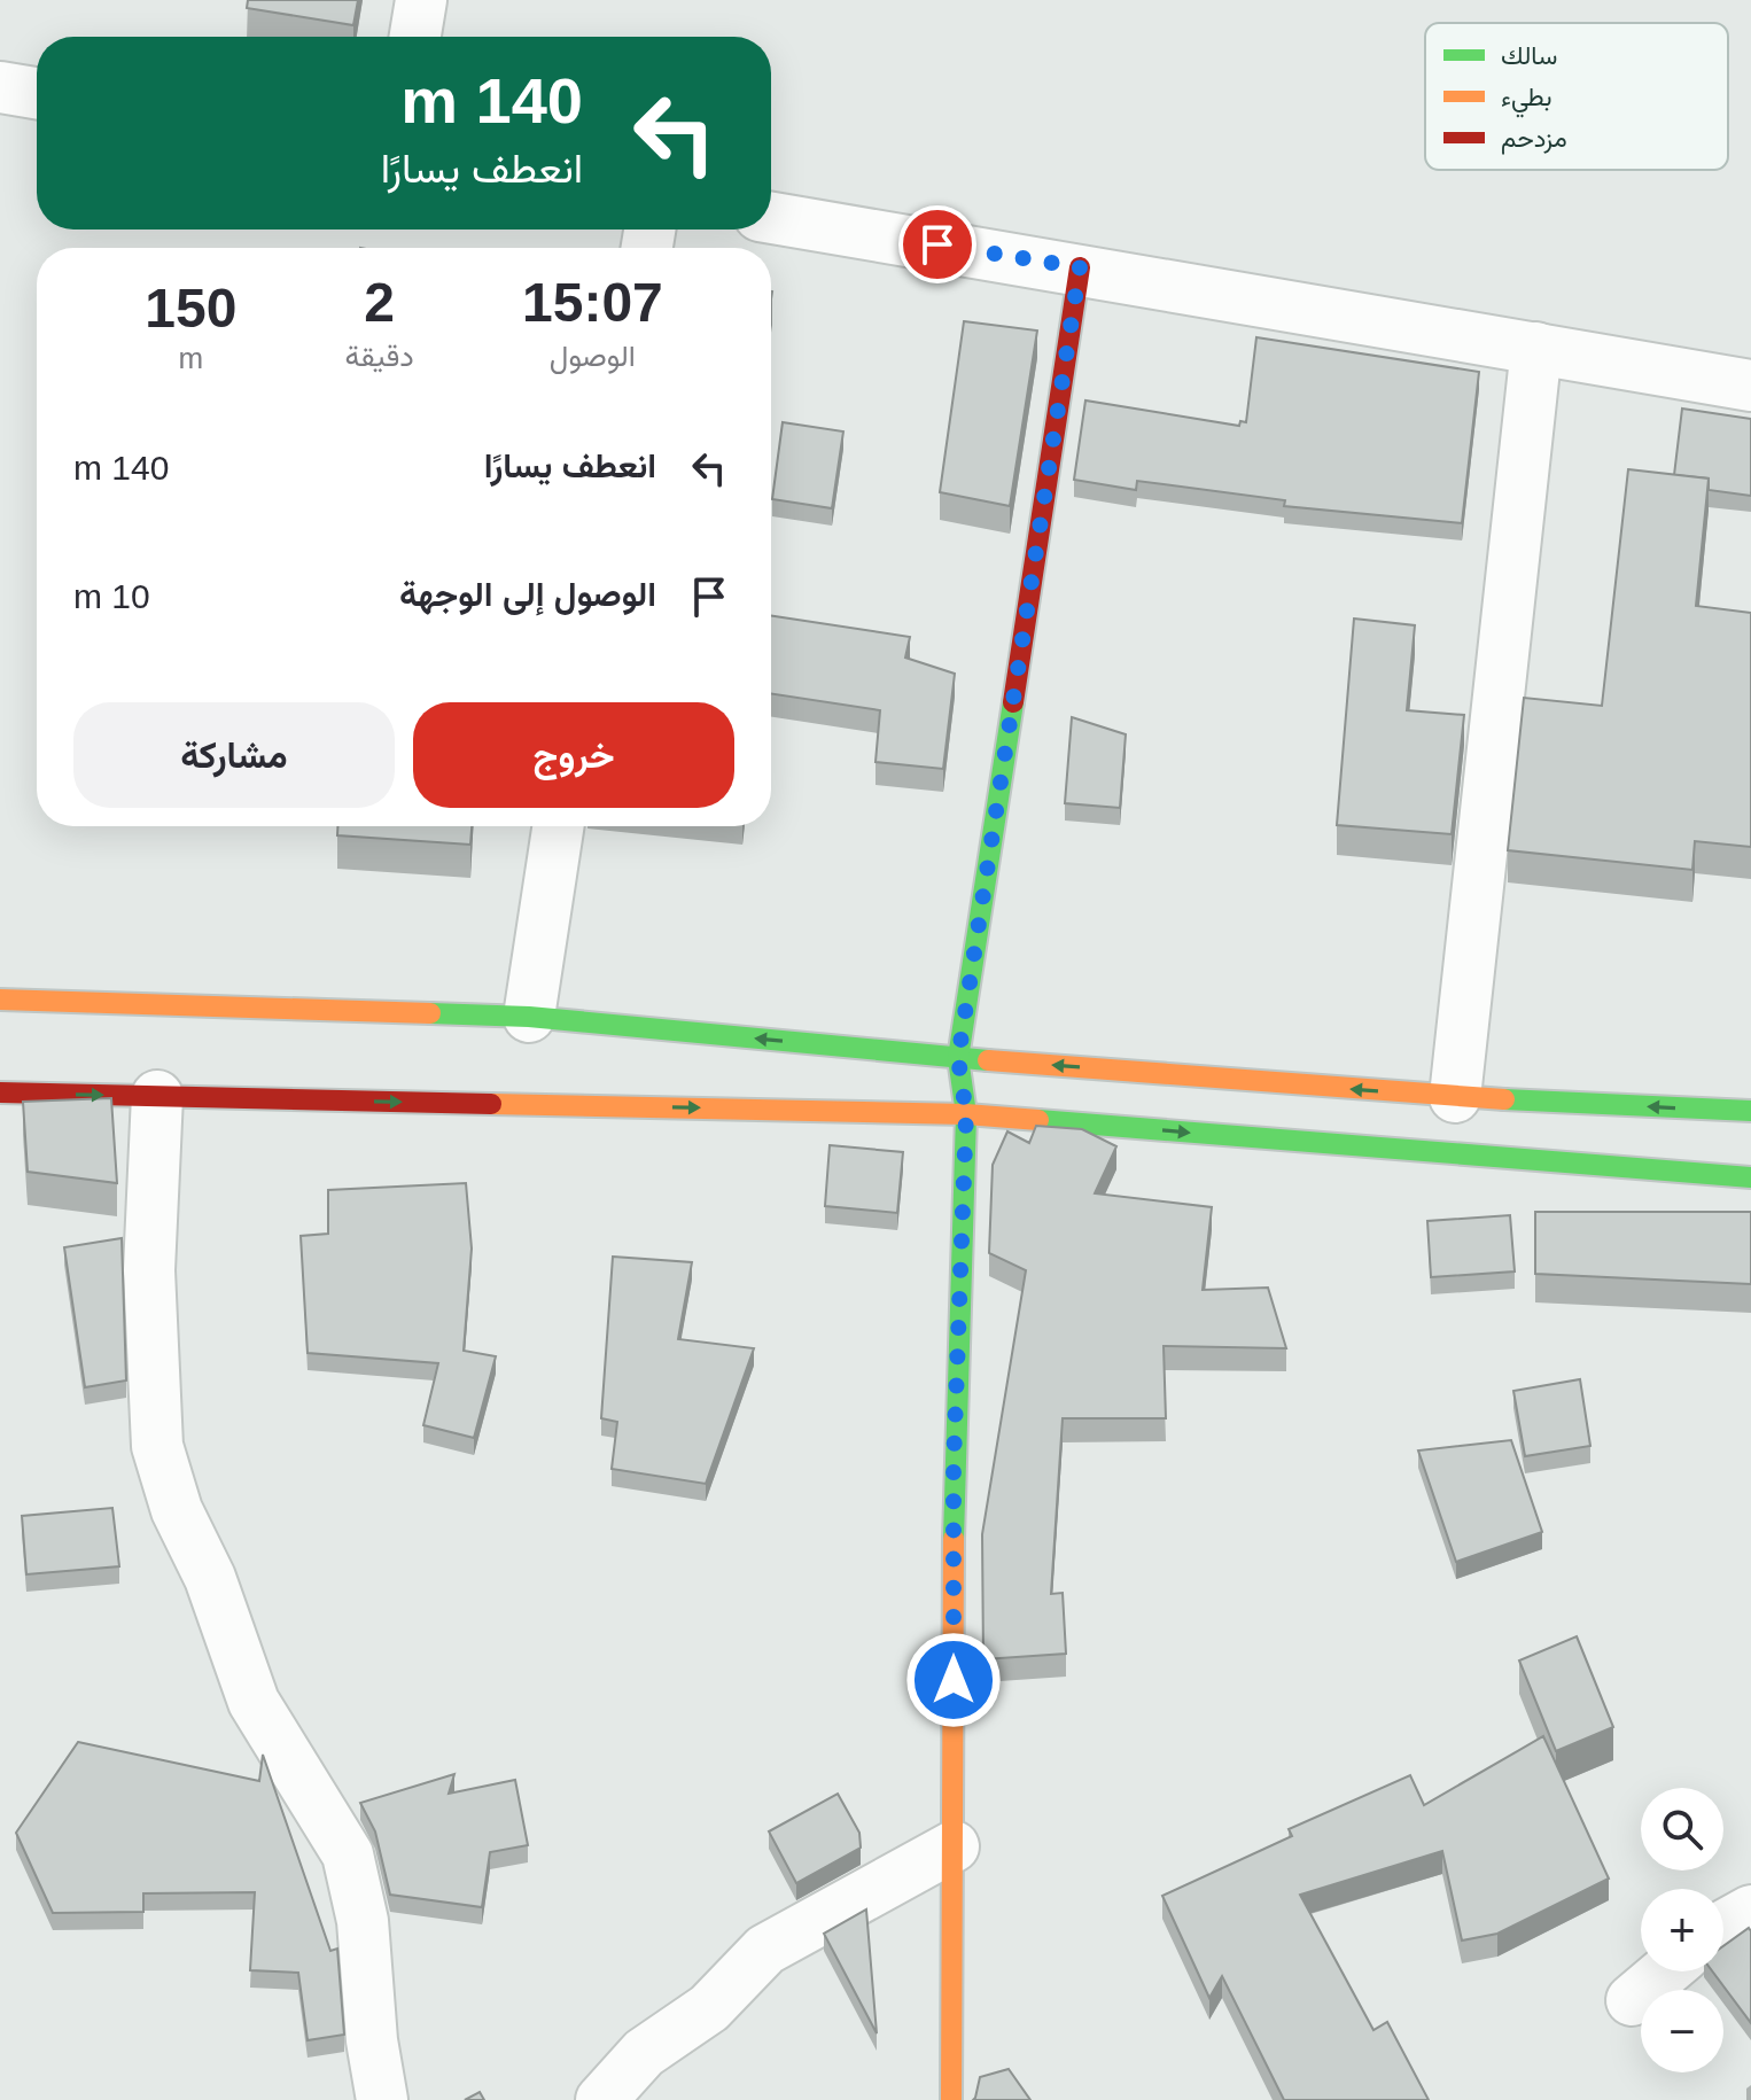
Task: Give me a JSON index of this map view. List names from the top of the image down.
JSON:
{
  "legend": ["سالك", "بطيء", "مزدحم"],
  "page": {
    "turn": ["140 m", "انعطف يسارًا"],
    "eta": [
      "15:07",
      "الوصول",
      "2",
      "دقيقة",
      "150",
      "m"
    ],
    "list": [
      {
        "name": "انعطف يسارًا",
        "value": "140 m"
      },
      {
        "name": "الوصول إلى الوجهة",
        "value": "10 m"
      }
    ],
    "buttons": ["خروج", "مشاركة"],
    "map_buttons": ["+", "−"]
  }
}
